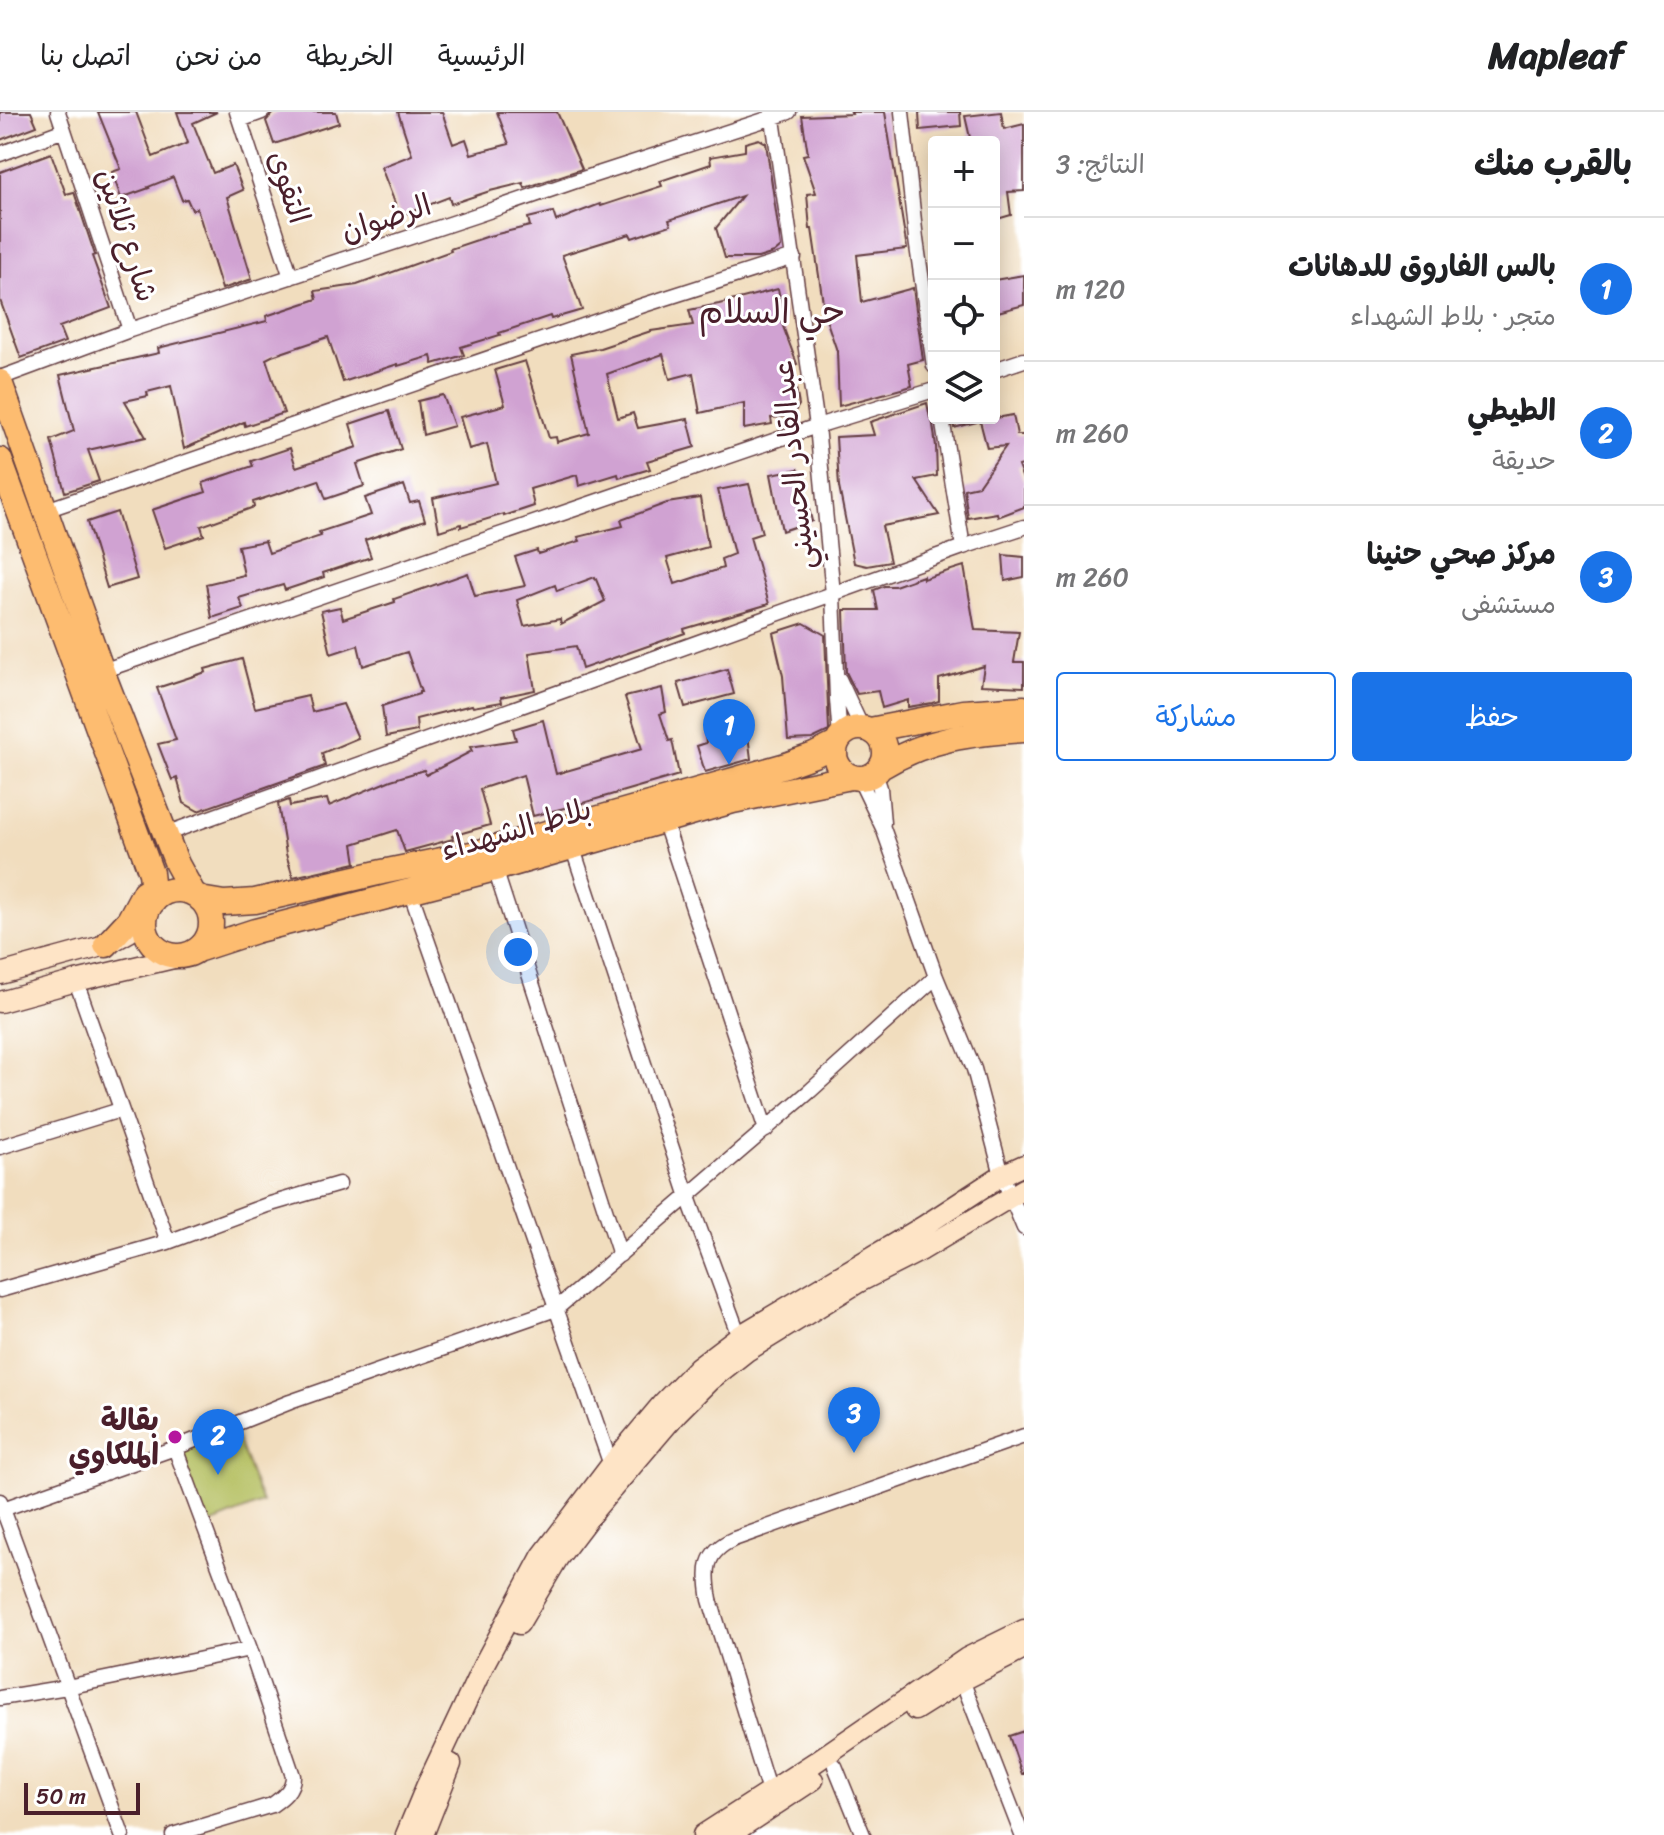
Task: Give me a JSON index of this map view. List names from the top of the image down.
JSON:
{
  "streets": {
    "main road": ["بلاط الشهداء"],
    "street": [
      "التقوى",
      "الرضوان",
      "شارع ثلاثين",
      "عبدالقادر الحسيني"
    ]
  },
  "crossings": [
    ["التقوى", "الرضوان"],
    ["الرضوان", "شارع ثلاثين"],
    ["الرضوان", "عبدالقادر الحسيني"],
    ["عبدالقادر الحسيني", "بلاط الشهداء"]
  ],
  "districts": ["حي السلام"],
  "places": ["بقالة الملكاوي"],
  "scale_bar": "50 m",
  "page": {
    "header": "Mapleaf",
    "nav": [
      "الرئيسية",
      "الخريطة",
      "من نحن",
      "اتصل بنا"
    ],
    "heading": ["بالقرب منك", "النتائج: 3"],
    "map_buttons": ["+", "−"],
    "list": [
      {
        "mark": "1",
        "name": "بالس الفاروق للدهانات",
        "note": "متجر · بلاط الشهداء",
        "value": "120 m"
      },
      {
        "mark": "2",
        "name": "الطيطي",
        "note": "حديقة",
        "value": "260 m"
      },
      {
        "mark": "3",
        "name": "مركز صحي حنينا",
        "note": "مستشفى",
        "value": "260 m"
      }
    ],
    "buttons": ["حفظ", "مشاركة"],
    "pins": ["1", "3", "2"],
    "scale": "50 m"
  }
}
